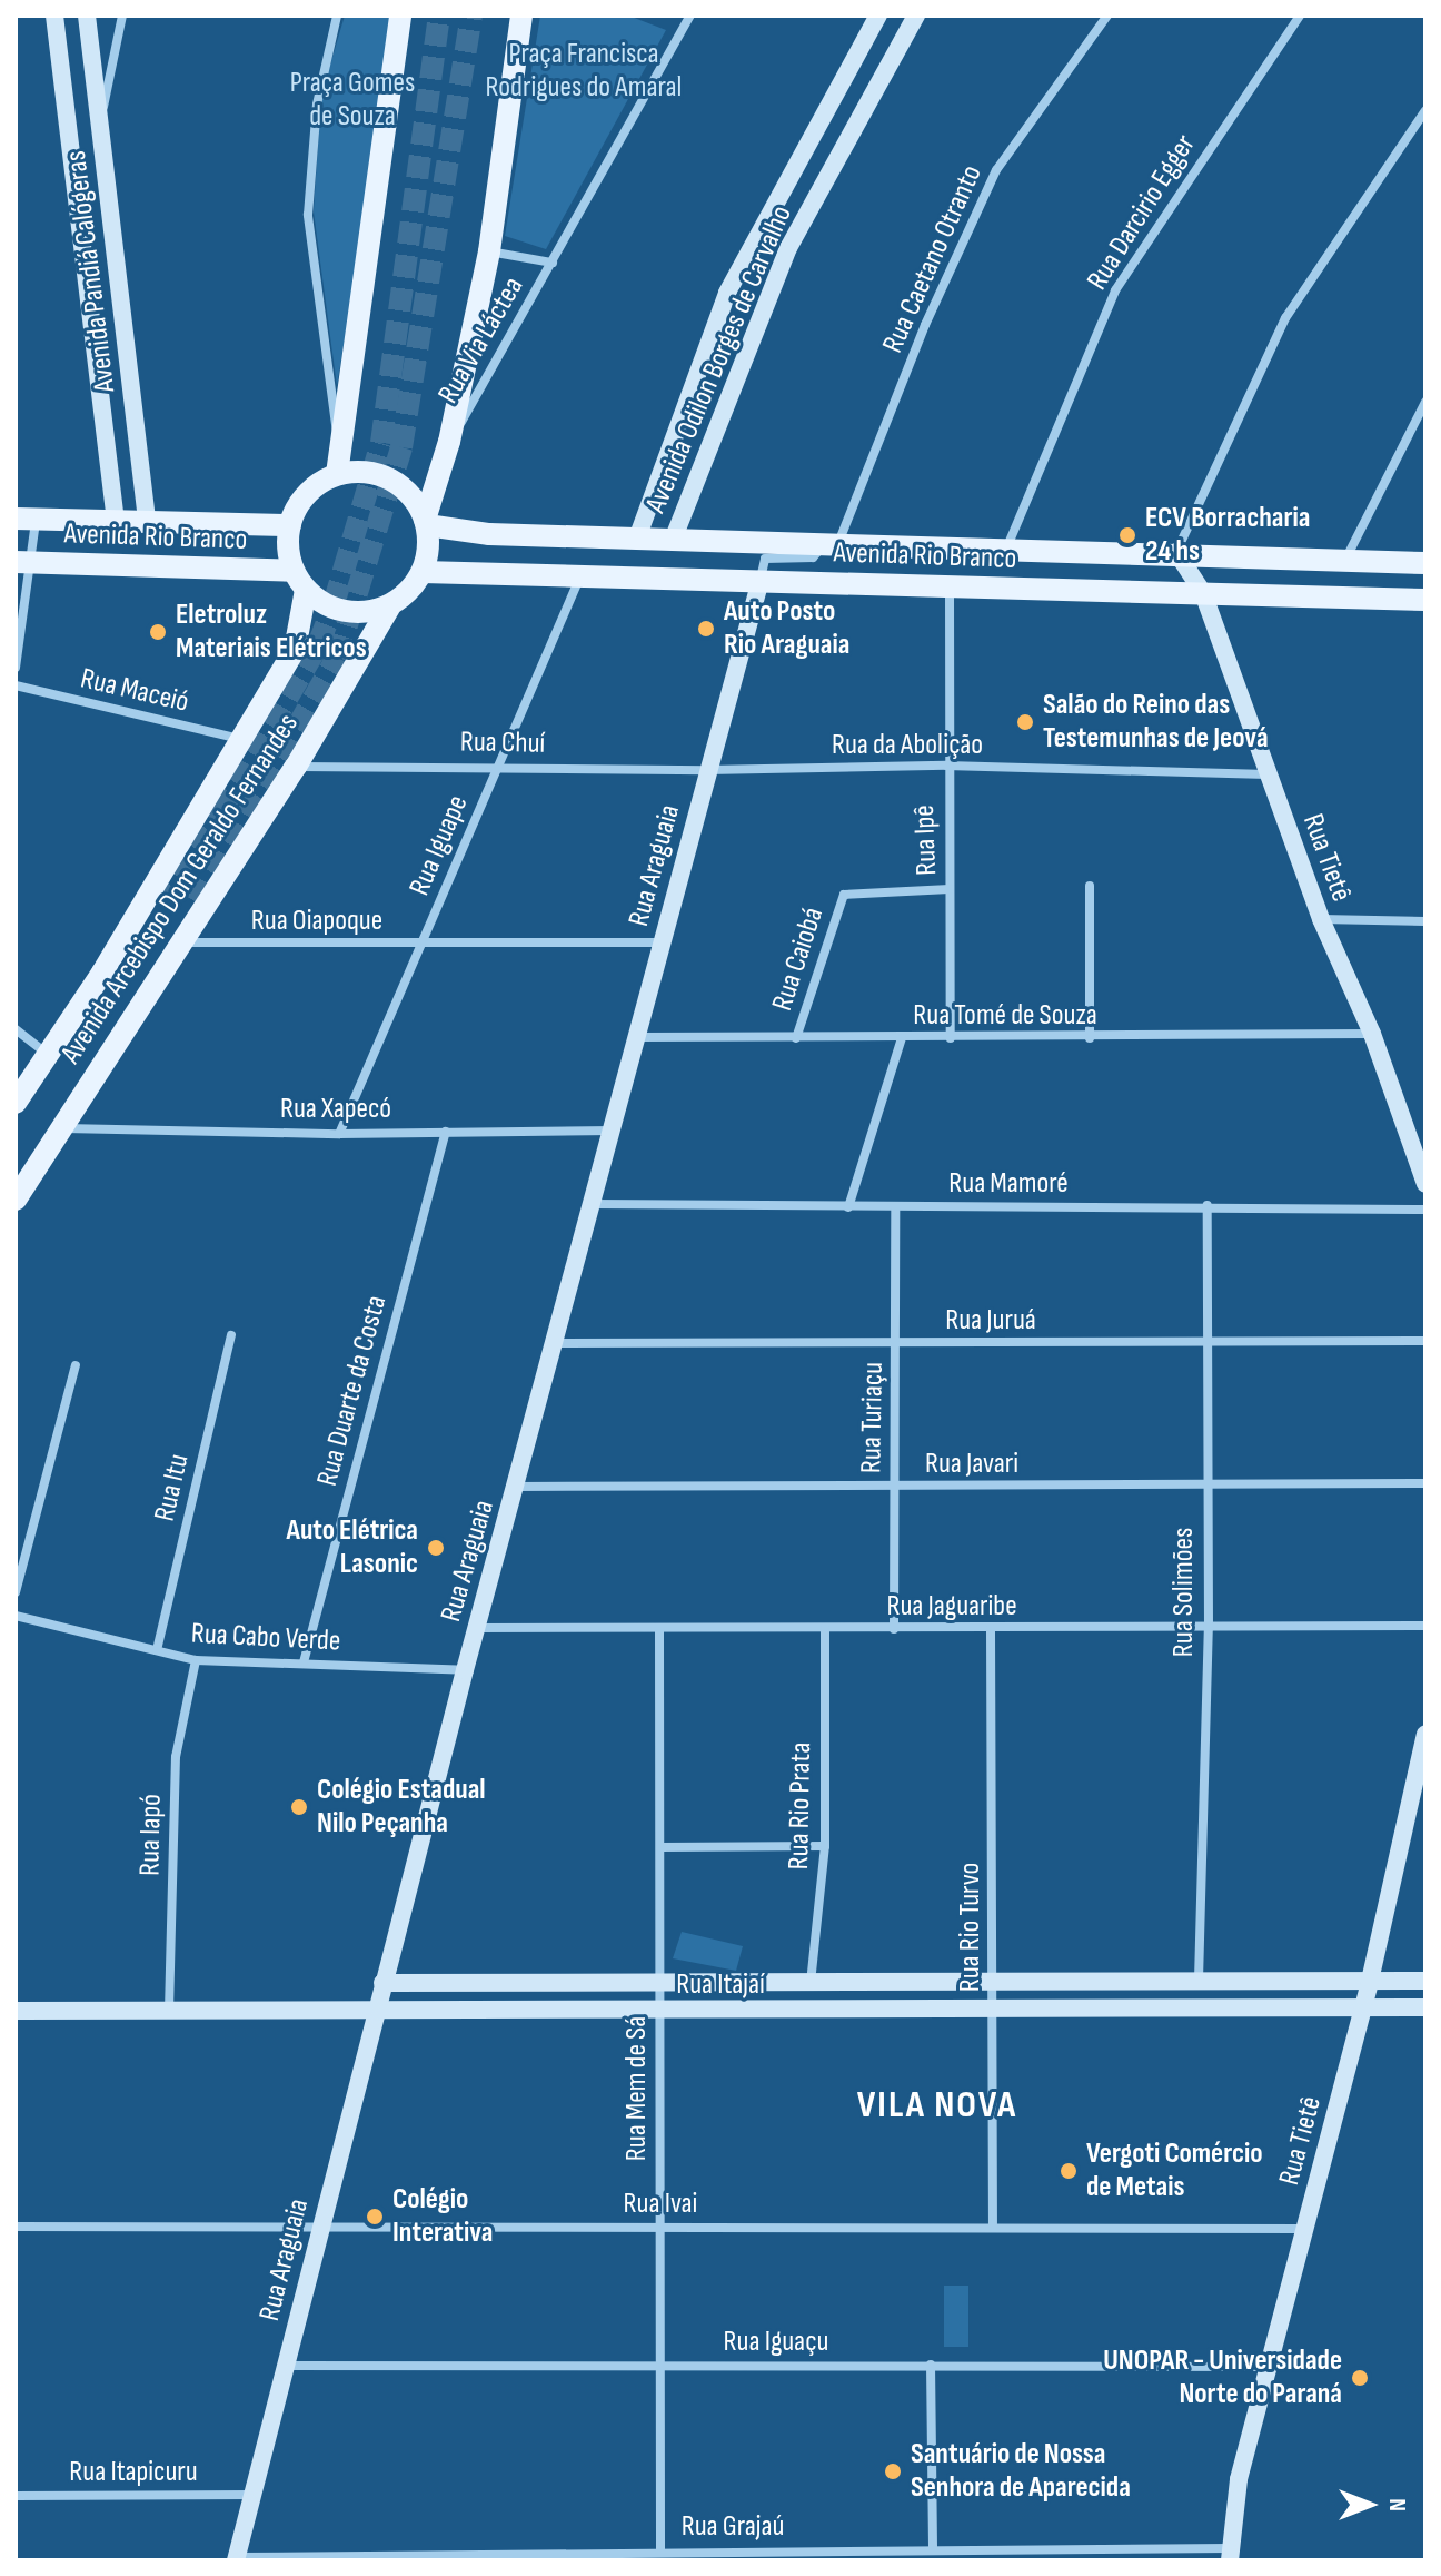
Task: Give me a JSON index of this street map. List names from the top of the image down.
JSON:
{
  "streets": {
    "main road": ["Avenida Rio Branco", "Avenida Arcebispo Dom Geraldo Fernandes"],
    "street": [
      "Rua Darcirio Egger",
      "Rua Caetano Otranto",
      "Avenida Pandiá Calógeras",
      "Rua Via Láctea",
      "Avenida Odilon Borges de Carvalho",
      "Rua Maceió",
      "Rua Chuí",
      "Rua da Abolição",
      "Rua Ipê",
      "Rua Iguape",
      "Rua Tietê",
      "Rua Araguaia",
      "Rua Oiapoque",
      "Rua Caiobá",
      "Rua Tomé de Souza",
      "Rua Xapecó",
      "Rua Mamoré",
      "Rua Juruá",
      "Rua Duarte da Costa",
      "Rua Turiaçu",
      "Rua Javari",
      "Rua Itu",
      "Rua Solimões",
      "Rua Jaguaribe",
      "Rua Cabo Verde",
      "Rua Rio Prata",
      "Rua Iapó",
      "Rua Rio Turvo",
      "Rua Itajaí",
      "Rua Mem de Sá",
      "Rua Ivai",
      "Rua Iguaçu",
      "Rua Itapicuru",
      "Rua Grajaú"
    ]
  },
  "crossings": [
    ["Rua Darcirio Egger", "Avenida Rio Branco"],
    ["Rua Caetano Otranto", "Avenida Rio Branco"],
    ["Avenida Pandiá Calógeras", "Avenida Rio Branco"],
    ["Avenida Odilon Borges de Carvalho", "Avenida Rio Branco"],
    ["Avenida Rio Branco", "Rua Ipê"],
    ["Avenida Rio Branco", "Rua Iguape"],
    ["Avenida Rio Branco", "Rua Tietê"],
    ["Avenida Rio Branco", "Rua Araguaia"],
    ["Avenida Rio Branco", "Avenida Arcebispo Dom Geraldo Fernandes"],
    ["Rua Maceió", "Avenida Arcebispo Dom Geraldo Fernandes"],
    ["Rua Chuí", "Rua da Abolição"],
    ["Rua Chuí", "Rua Iguape"],
    ["Rua Chuí", "Rua Araguaia"],
    ["Rua Chuí", "Avenida Arcebispo Dom Geraldo Fernandes"],
    ["Rua da Abolição", "Rua Ipê"],
    ["Rua da Abolição", "Rua Tietê"],
    ["Rua da Abolição", "Rua Araguaia"],
    ["Rua Ipê", "Rua Caiobá"],
    ["Rua Ipê", "Rua Tomé de Souza"],
    ["Rua Iguape", "Rua Oiapoque"],
    ["Rua Iguape", "Rua Xapecó"],
    ["Rua Tietê", "Rua Tomé de Souza"],
    ["Rua Tietê", "Rua Itajaí"],
    ["Rua Tietê", "Rua Ivai"],
    ["Rua Tietê", "Rua Iguaçu"],
    ["Rua Tietê", "Rua Grajaú"],
    ["Rua Araguaia", "Rua Oiapoque"],
    ["Rua Araguaia", "Rua Tomé de Souza"],
    ["Rua Araguaia", "Rua Xapecó"],
    ["Rua Araguaia", "Rua Mamoré"],
    ["Rua Araguaia", "Rua Juruá"],
    ["Rua Araguaia", "Rua Javari"],
    ["Rua Araguaia", "Rua Jaguaribe"],
    ["Rua Araguaia", "Rua Cabo Verde"],
    ["Rua Araguaia", "Rua Itajaí"],
    ["Rua Araguaia", "Rua Ivai"],
    ["Rua Araguaia", "Rua Iguaçu"],
    ["Rua Araguaia", "Rua Itapicuru"],
    ["Rua Araguaia", "Rua Grajaú"],
    ["Avenida Arcebispo Dom Geraldo Fernandes", "Rua Oiapoque"],
    ["Avenida Arcebispo Dom Geraldo Fernandes", "Rua Xapecó"],
    ["Rua Caiobá", "Rua Tomé de Souza"],
    ["Rua Xapecó", "Rua Duarte da Costa"],
    ["Rua Mamoré", "Rua Turiaçu"],
    ["Rua Mamoré", "Rua Solimões"],
    ["Rua Juruá", "Rua Turiaçu"],
    ["Rua Juruá", "Rua Solimões"],
    ["Rua Duarte da Costa", "Rua Cabo Verde"],
    ["Rua Turiaçu", "Rua Javari"],
    ["Rua Turiaçu", "Rua Jaguaribe"],
    ["Rua Javari", "Rua Solimões"],
    ["Rua Itu", "Rua Cabo Verde"],
    ["Rua Solimões", "Rua Jaguaribe"],
    ["Rua Solimões", "Rua Itajaí"],
    ["Rua Jaguaribe", "Rua Rio Prata"],
    ["Rua Jaguaribe", "Rua Rio Turvo"],
    ["Rua Jaguaribe", "Rua Mem de Sá"],
    ["Rua Cabo Verde", "Rua Iapó"],
    ["Rua Rio Prata", "Rua Itajaí"],
    ["Rua Iapó", "Rua Itajaí"],
    ["Rua Rio Turvo", "Rua Itajaí"],
    ["Rua Rio Turvo", "Rua Ivai"],
    ["Rua Itajaí", "Rua Mem de Sá"],
    ["Rua Mem de Sá", "Rua Ivai"],
    ["Rua Mem de Sá", "Rua Iguaçu"],
    ["Rua Mem de Sá", "Rua Grajaú"]
  ],
  "districts": ["VILA NOVA"],
  "parks": ["Praça Francisca Rodrigues do Amaral", "Praça Gomes de Souza"],
  "places": [
    "ECV Borracharia 24 hs",
    "Auto Posto Rio Araguaia",
    "Eletroluz Materiais Elétricos",
    "Salão do Reino das Testemunhas de Jeová",
    "Auto Elétrica Lasonic",
    "Colégio Estadual Nilo Peçanha",
    "Vergoti Comércio de Metais",
    "Colégio Interativa",
    "UNOPAR - Universidade Norte do Paraná",
    "Santuário de Nossa Senhora de Aparecida"
  ],
  "north": "right"
}
